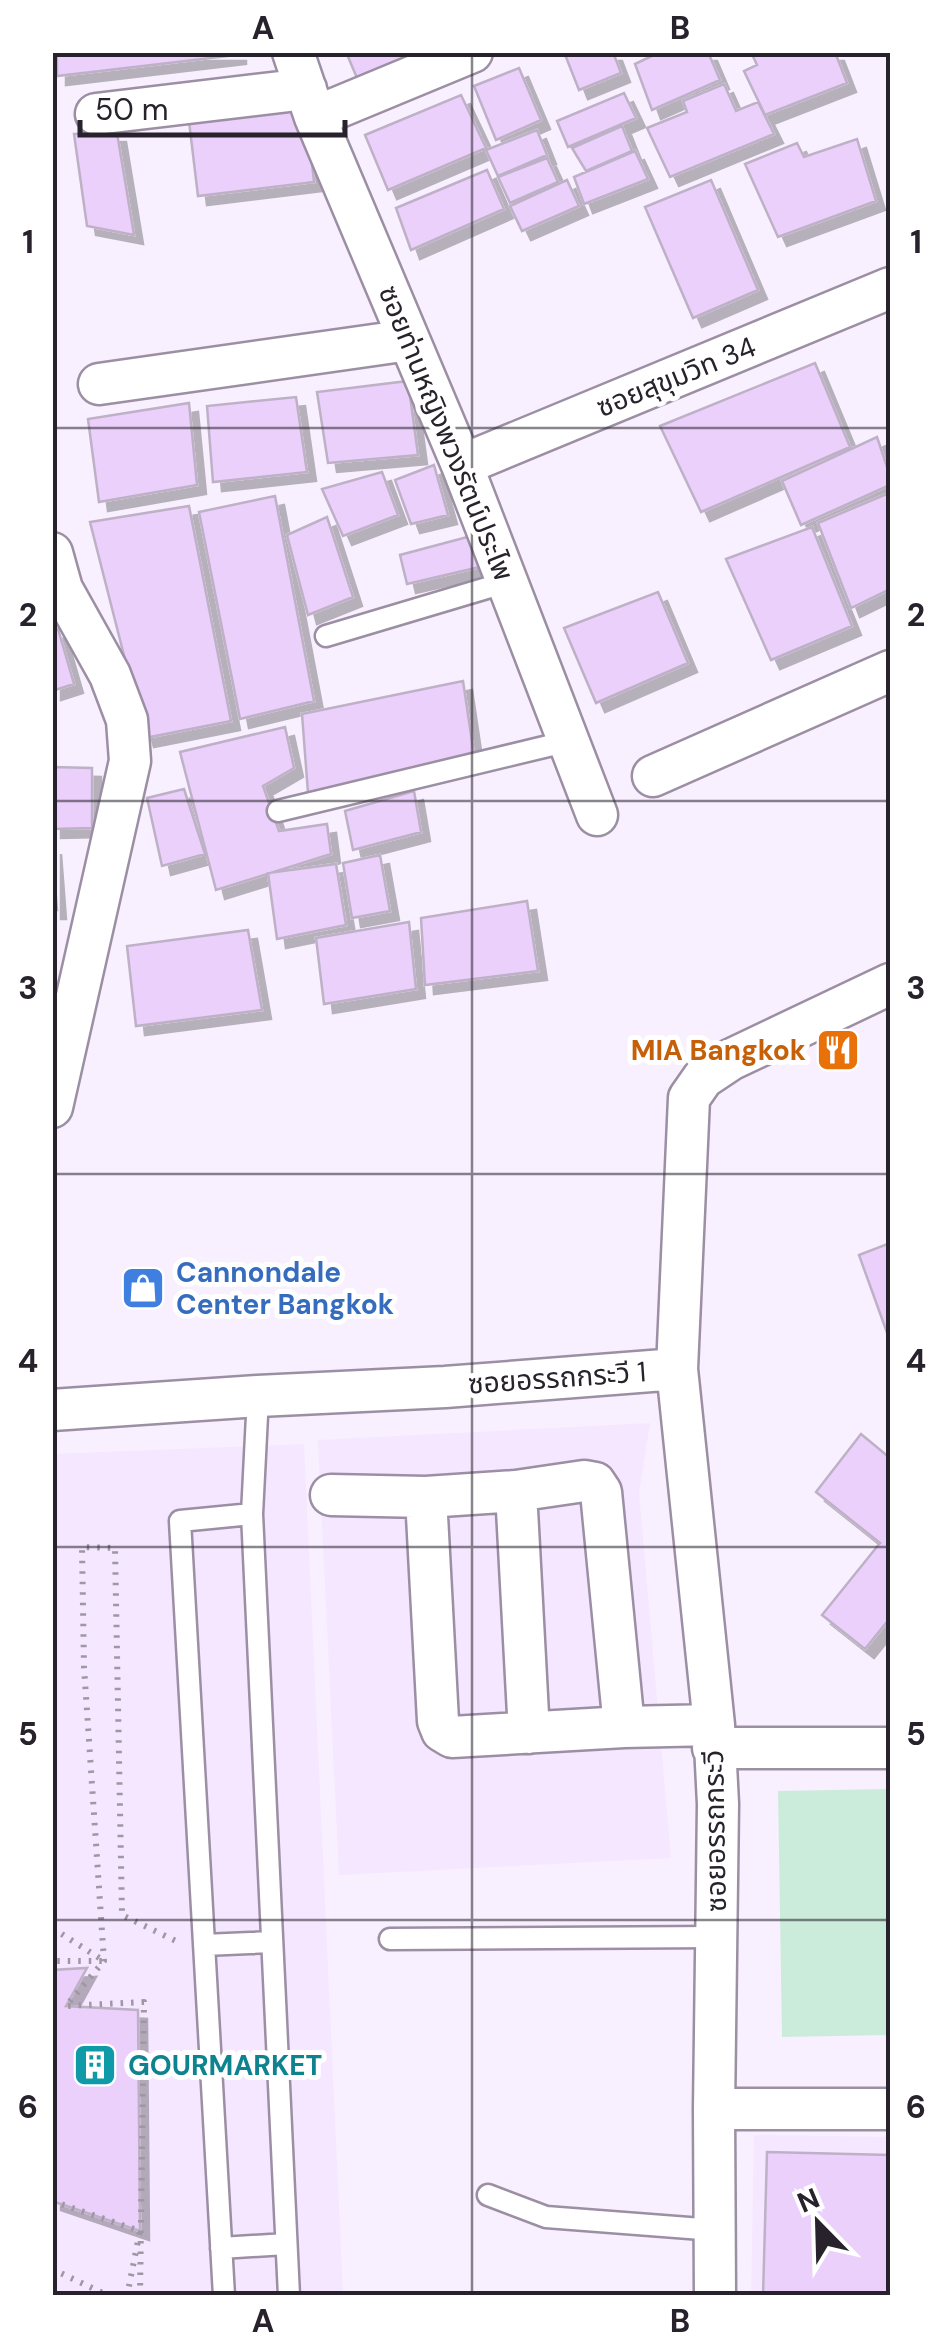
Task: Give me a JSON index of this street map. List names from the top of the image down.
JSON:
{
  "streets": {
    "street": [
      "ซอยสุขุมวิท 34",
      "ซอยท่านหญิงพวงรัตน์ประไพ",
      "ซอยอรรถกระวี 1",
      "ซอยอรรถกระวี"
    ]
  },
  "crossings": [
    ["ซอยสุขุมวิท 34", "ซอยท่านหญิงพวงรัตน์ประไพ"],
    ["ซอยอรรถกระวี 1", "ซอยอรรถกระวี"]
  ],
  "places": {
    "restaurant": ["MIA Bangkok"],
    "shop": ["Cannondale Center Bangkok"],
    "building": ["GOURMARKET"]
  },
  "scale_bar": "50 m",
  "north": "top left",
  "grid": {
    "columns": ["A", "B"],
    "rows": [
      "1",
      "2",
      "3",
      "4",
      "5",
      "6"
    ]
  }
}
